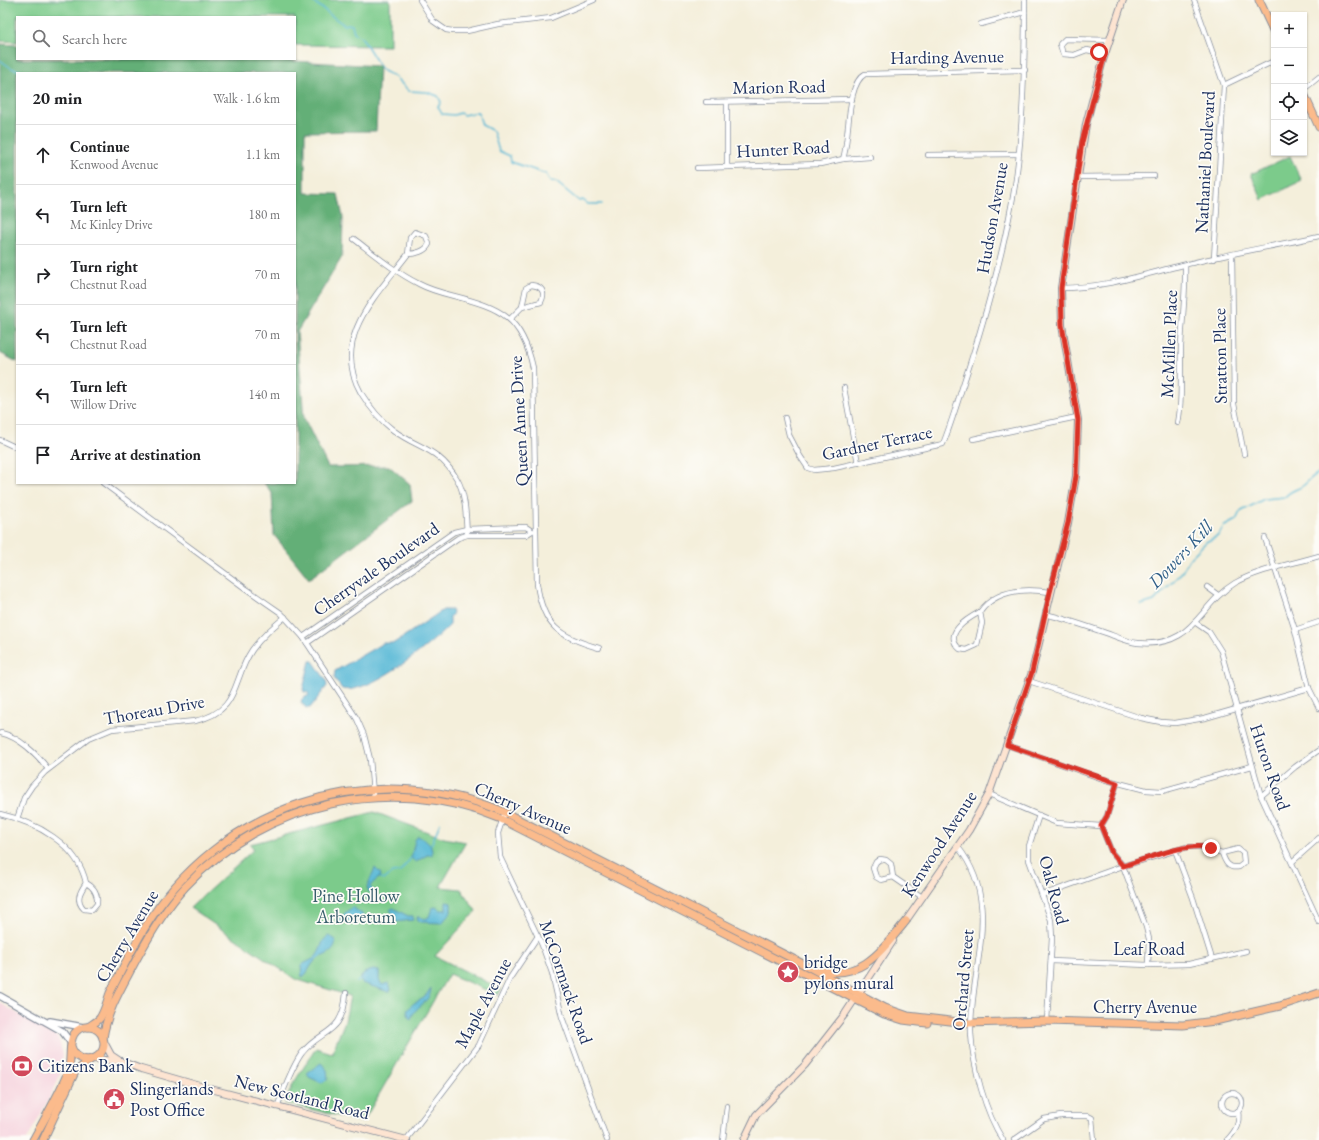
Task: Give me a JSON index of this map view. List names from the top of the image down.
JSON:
{
  "streets": {
    "main road": ["Cherry Avenue", "Kenwood Avenue", "New Scotland Road"],
    "street": [
      "Harding Avenue",
      "Marion Road",
      "Hunter Road",
      "Nathaniel Boulevard",
      "Hudson Avenue",
      "McMillen Place",
      "Stratton Place",
      "Queen Anne Drive",
      "Gardner Terrace",
      "Cherryvale Boulevard",
      "Thoreau Drive",
      "Huron Road",
      "Oak Road",
      "Leaf Road",
      "Orchard Street",
      "McCormack Road",
      "Maple Avenue"
    ]
  },
  "crossings": [
    ["Harding Avenue", "Marion Road"],
    ["Harding Avenue", "Hudson Avenue"],
    ["Hudson Avenue", "Gardner Terrace"],
    ["Cherry Avenue", "Kenwood Avenue"],
    ["Cherry Avenue", "Oak Road"],
    ["Cherry Avenue", "Orchard Street"],
    ["Cherry Avenue", "McCormack Road"],
    ["Cherry Avenue", "New Scotland Road"],
    ["Kenwood Avenue", "Orchard Street"],
    ["Oak Road", "Leaf Road"],
    ["McCormack Road", "Maple Avenue"],
    ["Maple Avenue", "New Scotland Road"]
  ],
  "water": ["Dowers Kill"],
  "parks": ["Pine Hollow Arboretum"],
  "places": {
    "place": ["bridge pylons mural"],
    "bank": ["Citizens Bank"],
    "public building": ["Slingerlands Post Office"]
  },
  "page": {
    "map_buttons": ["+", "−"],
    "search": "Search here",
    "heading": ["20 min", "Walk · 1.6 km"],
    "list": [
      ["Continue", "Kenwood Avenue", "1.1 km"],
      ["Turn left", "Mc Kinley Drive", "180 m"],
      ["Turn right", "Chestnut Road", "70 m"],
      ["Turn left", "Chestnut Road", "70 m"],
      ["Turn left", "Willow Drive", "140 m"],
      "Arrive at destination"
    ]
  }
}
